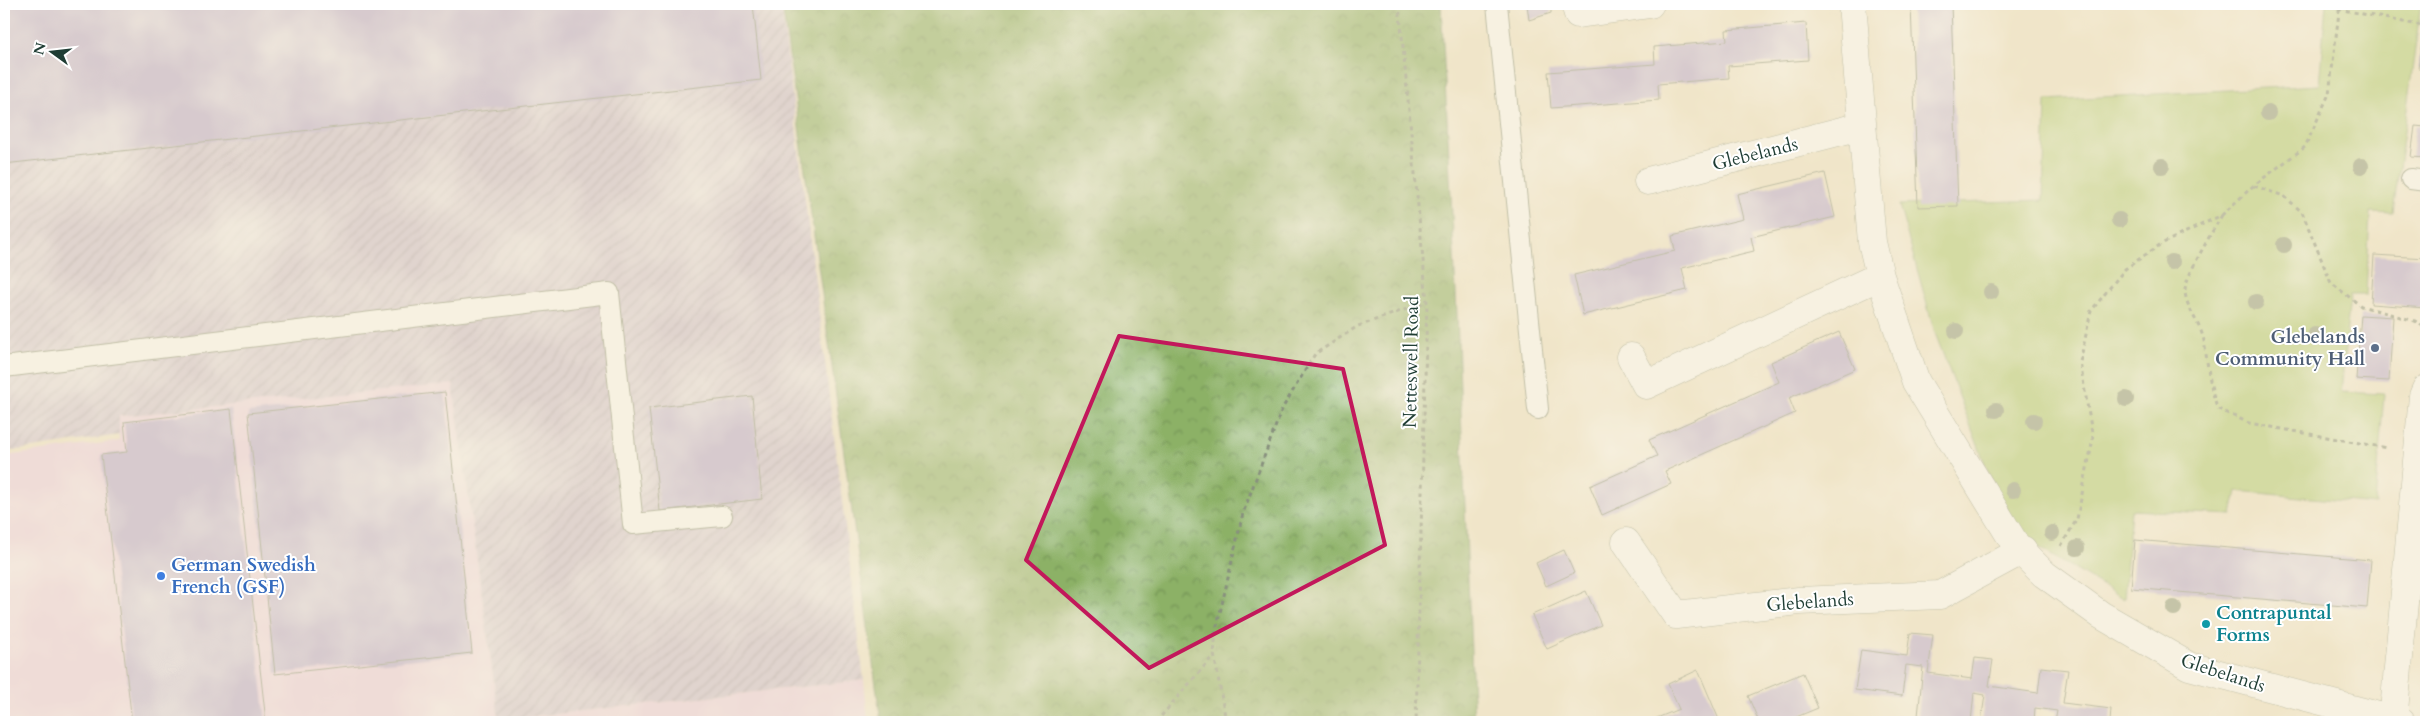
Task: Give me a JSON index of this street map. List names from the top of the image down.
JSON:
{
  "streets": {
    "street": ["Glebelands"],
    "path": ["Netteswell Road"]
  },
  "places": ["Glebelands Community Hall", "German Swedish French (GSF)", "Contrapuntal Forms"],
  "north": "left"
}
